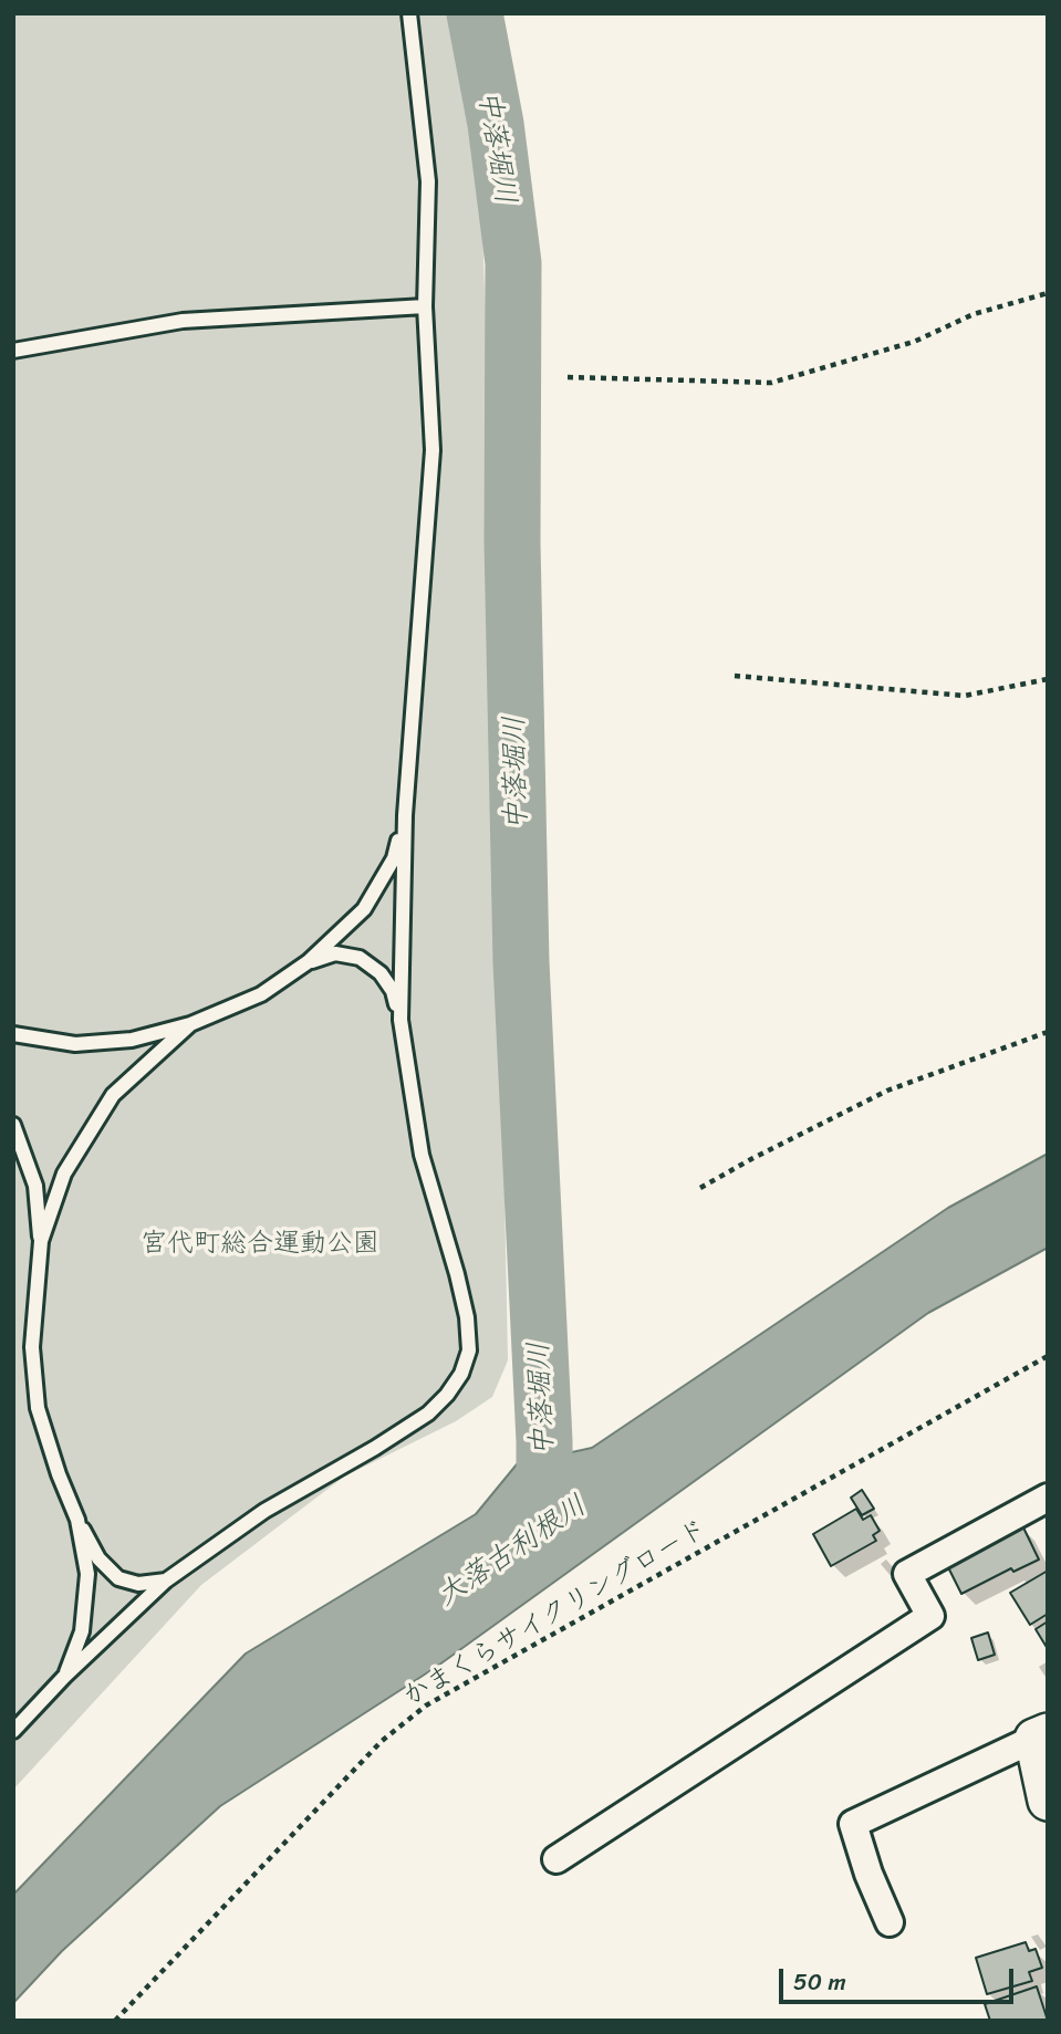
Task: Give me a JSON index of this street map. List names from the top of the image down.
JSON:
{
  "streets": {
    "path": ["かまくらサイクリングロード"]
  },
  "water": ["中落堀川", "大落古利根川"],
  "parks": ["宮代町総合運動公園"],
  "scale_bar": "50 m"
}
